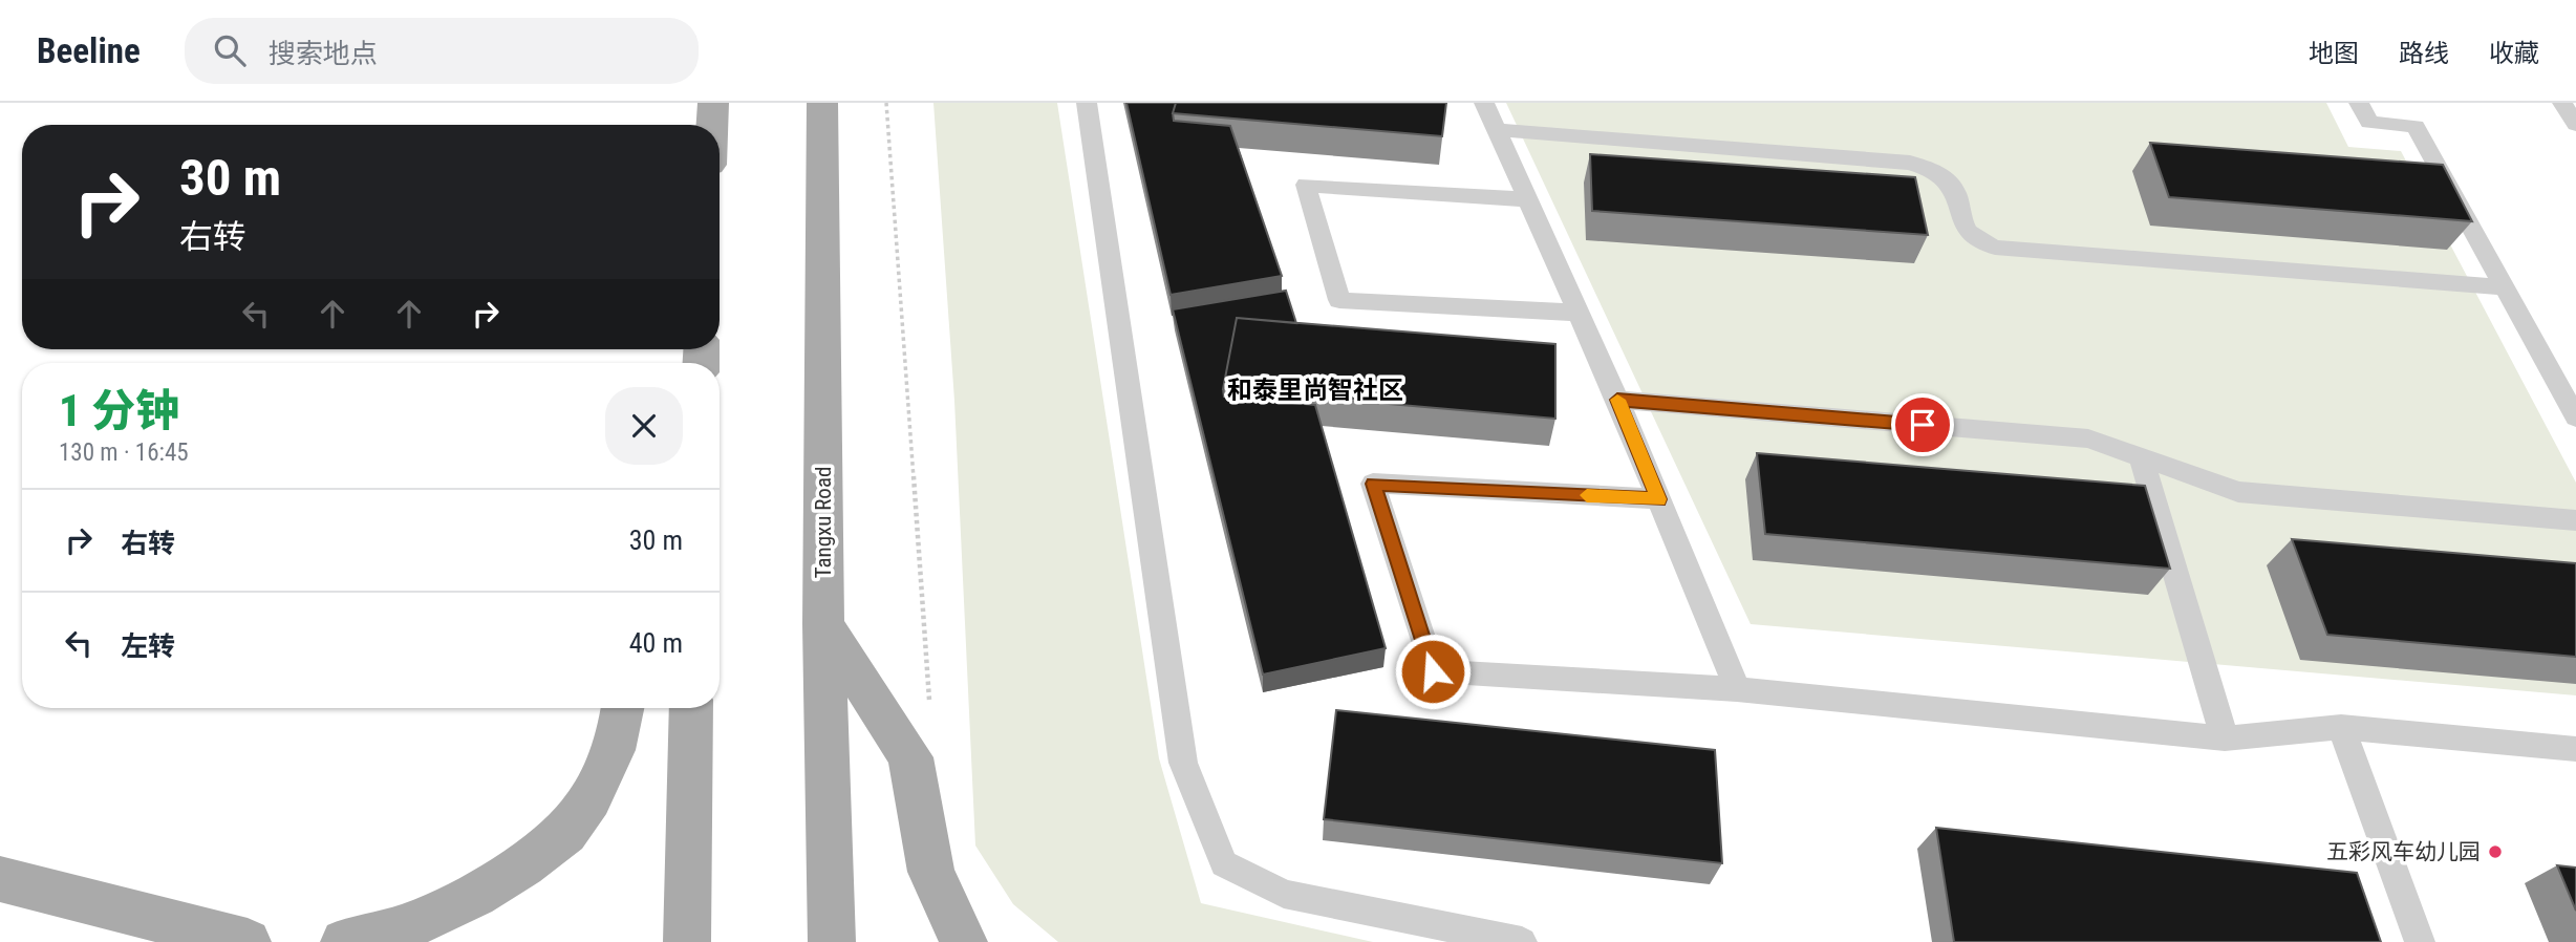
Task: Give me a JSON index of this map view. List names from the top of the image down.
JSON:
{
  "streets": {
    "main road": ["Tangxu Road"]
  },
  "districts": ["和泰里尚智社区"],
  "places": ["五彩风车幼儿园"],
  "page": {
    "header": "Beeline",
    "search": "搜索地点",
    "nav": ["地图", "路线", "收藏"],
    "turn": ["30 m", "右转"],
    "heading": ["1 分钟", "130 m · 16:45"],
    "list": [
      {
        "name": "右转",
        "value": "30 m"
      },
      {
        "name": "左转",
        "value": "40 m"
      }
    ]
  }
}
